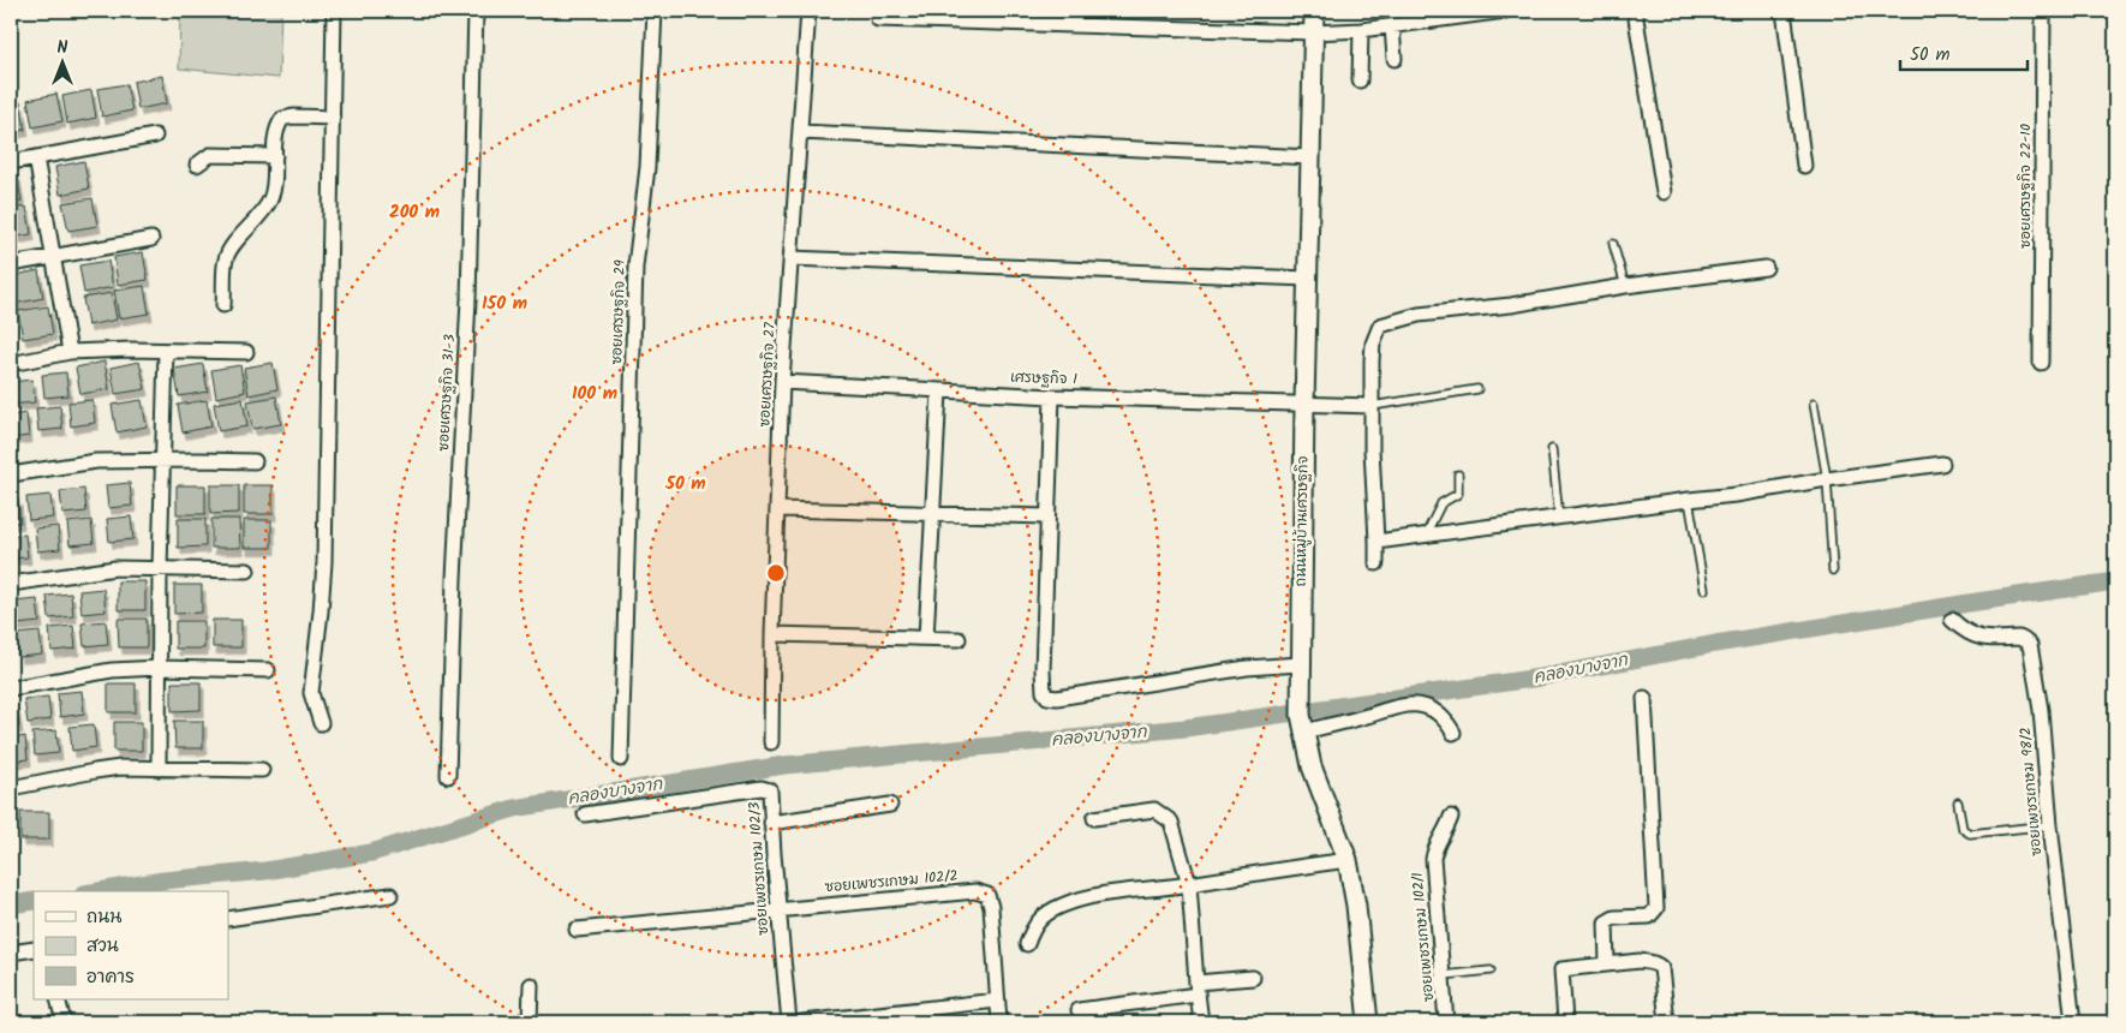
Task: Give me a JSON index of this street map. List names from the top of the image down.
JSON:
{
  "streets": {
    "street": [
      "ซอยเศรษฐกิจ 22-10",
      "ซอยเศรษฐกิจ 29",
      "ซอยเศรษฐกิจ 27",
      "เศรษฐกิจ 1",
      "ซอยเศรษฐกิจ 31-3",
      "ถนนหมู่บ้านเศรษฐกิจ",
      "ซอยเพชรเกษม 98/2",
      "ซอยเพชรเกษม 102/3",
      "ซอยเพชรเกษม 102/2",
      "ซอยเพชรเกษม 102/1"
    ]
  },
  "crossings": [
    ["ซอยเศรษฐกิจ 27", "เศรษฐกิจ 1"],
    ["เศรษฐกิจ 1", "ถนนหมู่บ้านเศรษฐกิจ"],
    ["ซอยเพชรเกษม 102/3", "ซอยเพชรเกษม 102/2"]
  ],
  "water": ["คลองบางจาก"],
  "legend": ["ถนน", "สวน", "อาคาร"],
  "scale_bar": "50 m",
  "north": "top",
  "rings": [
    "200 m",
    "150 m",
    "100 m",
    "50 m"
  ]
}
